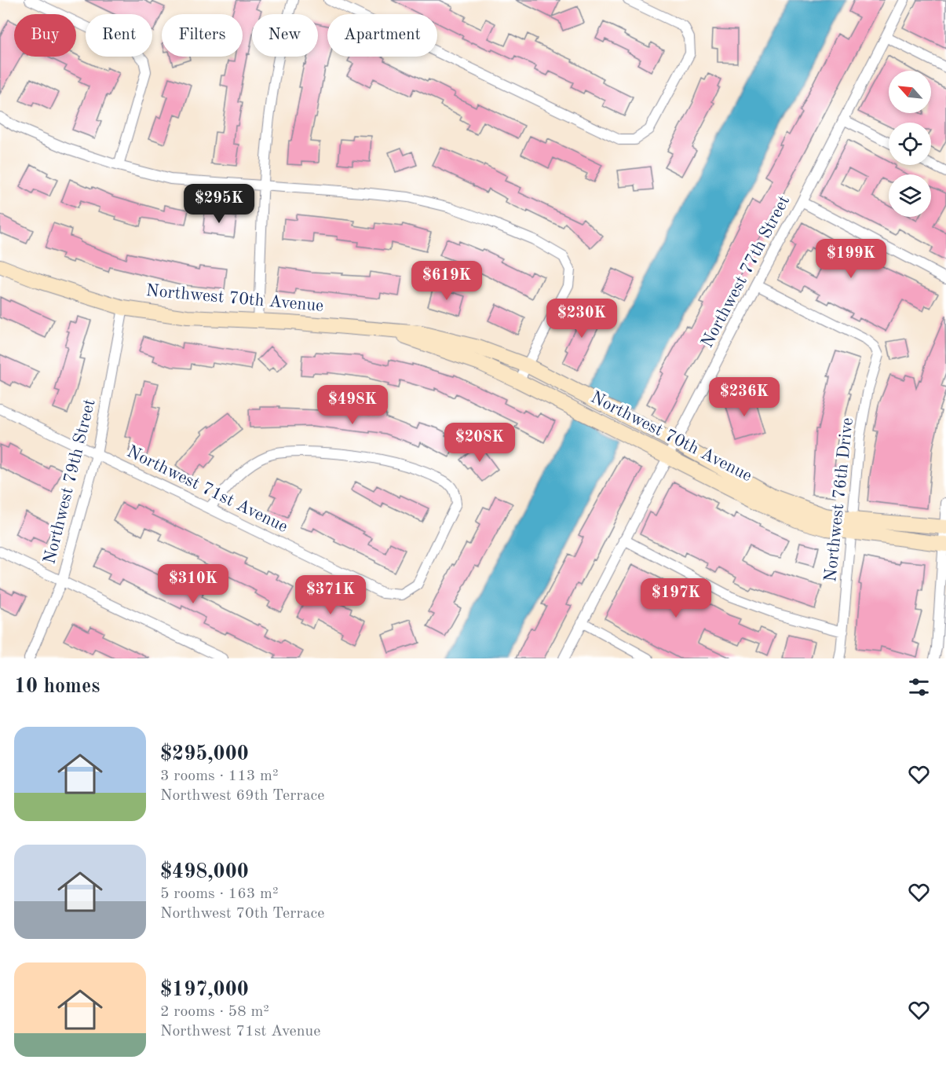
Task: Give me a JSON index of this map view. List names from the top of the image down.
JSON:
{
  "streets": {
    "street": [
      "Northwest 77th Street",
      "Northwest 70th Avenue",
      "Northwest 79th Street",
      "Northwest 71st Avenue",
      "Northwest 76th Drive"
    ]
  },
  "crossings": [
    ["Northwest 77th Street", "Northwest 70th Avenue"],
    ["Northwest 77th Street", "Northwest 76th Drive"],
    ["Northwest 70th Avenue", "Northwest 79th Street"],
    ["Northwest 70th Avenue", "Northwest 76th Drive"],
    ["Northwest 79th Street", "Northwest 71st Avenue"]
  ],
  "north": "top left",
  "page": {
    "chip": [
      "Buy",
      "Rent",
      "Filters",
      "New",
      "Apartment"
    ],
    "price": [
      "$295K",
      "$199K",
      "$619K",
      "$230K",
      "$236K",
      "$498K",
      "$208K",
      "$310K",
      "$371K",
      "$197K"
    ],
    "heading": "10 homes",
    "list": [
      {
        "name": "$295,000",
        "note": "3 rooms · 113 m² · Northwest 69th Terrace"
      },
      {
        "name": "$498,000",
        "note": "5 rooms · 163 m² · Northwest 70th Terrace"
      },
      {
        "name": "$197,000",
        "note": "2 rooms · 58 m² · Northwest 71st Avenue"
      }
    ]
  }
}
